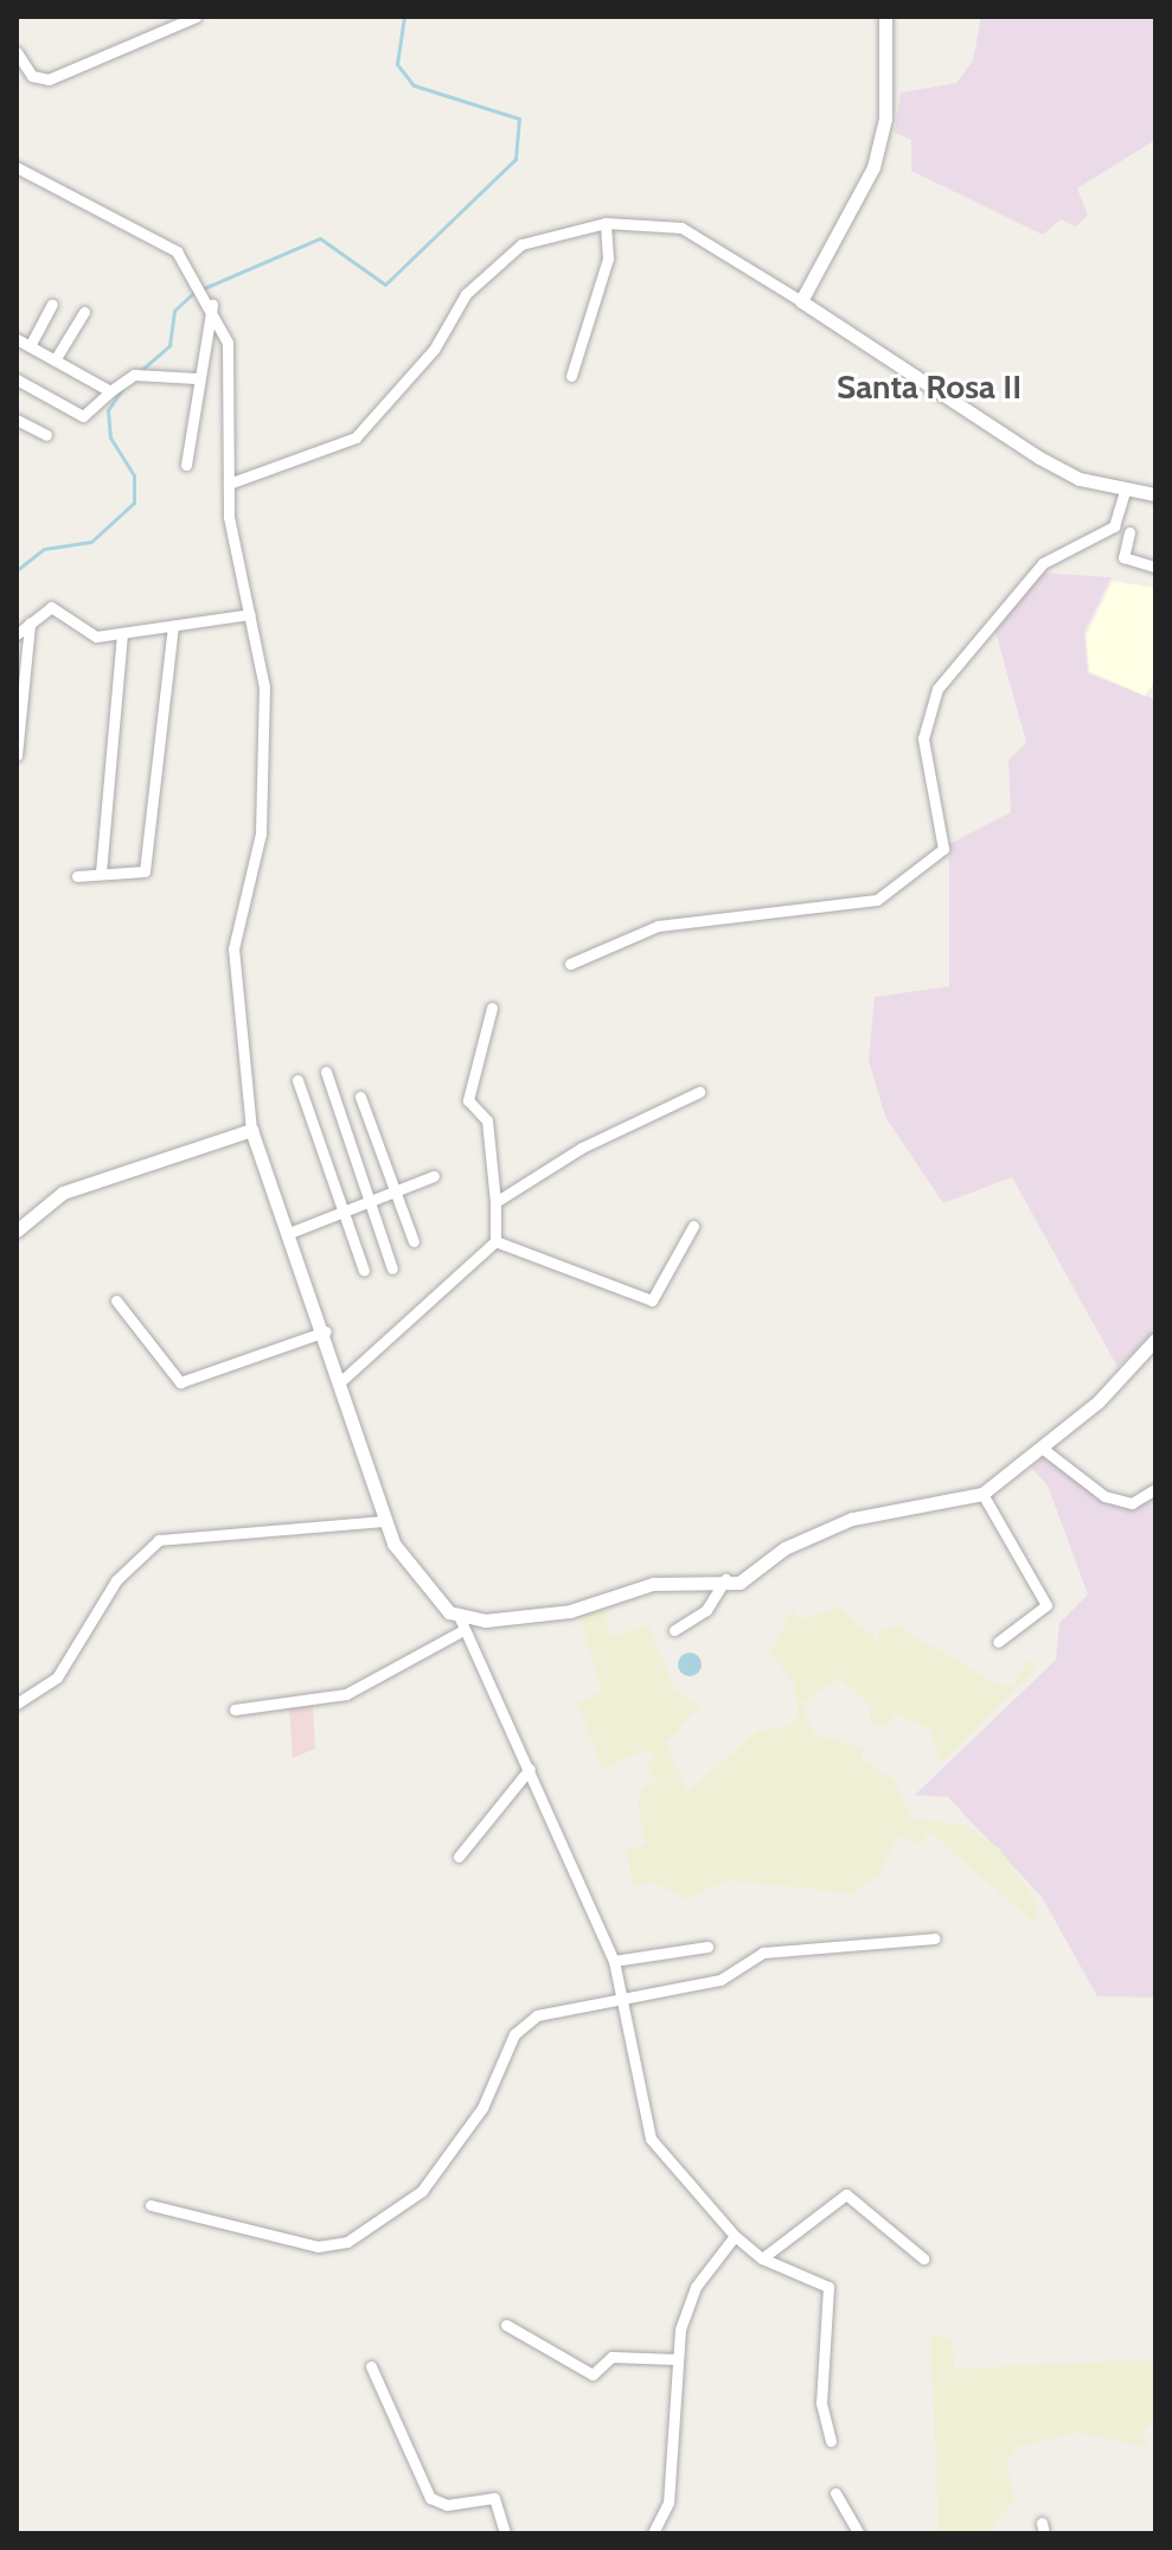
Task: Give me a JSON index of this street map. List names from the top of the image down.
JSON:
{
  "districts": ["Santa Rosa II"]
}
